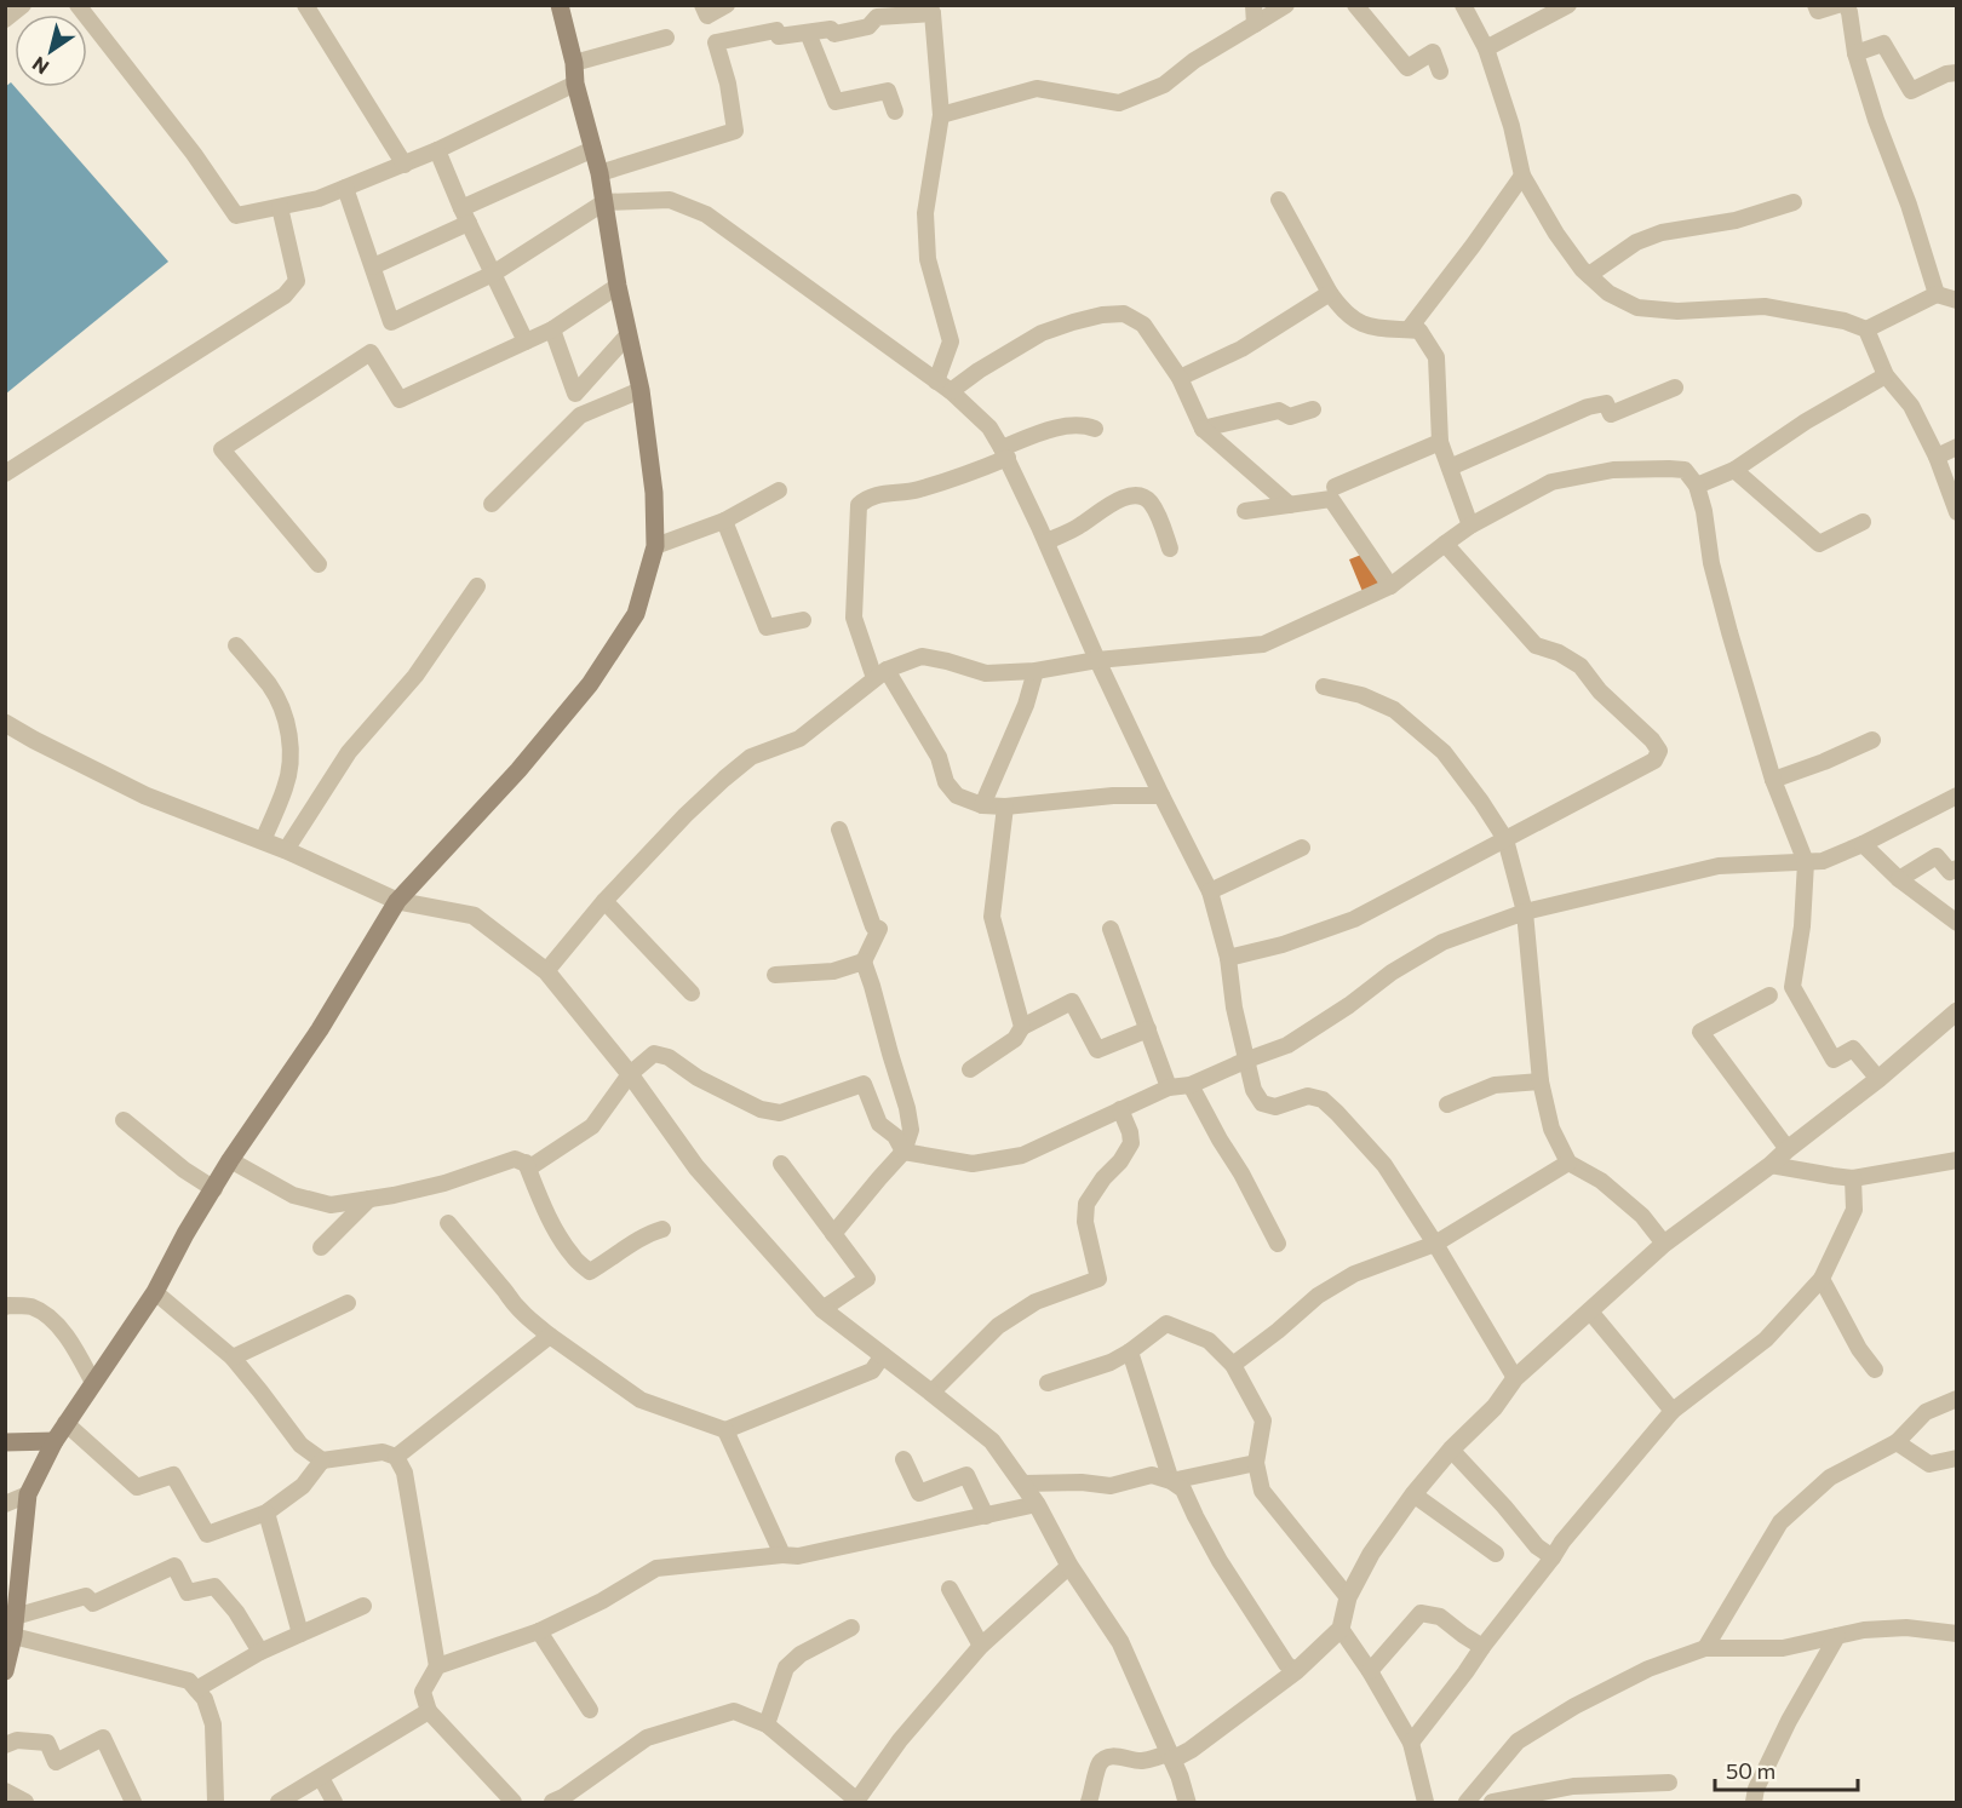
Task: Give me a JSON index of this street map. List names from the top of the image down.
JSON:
{
  "scale_bar": "50 m",
  "north": "bottom left"
}
